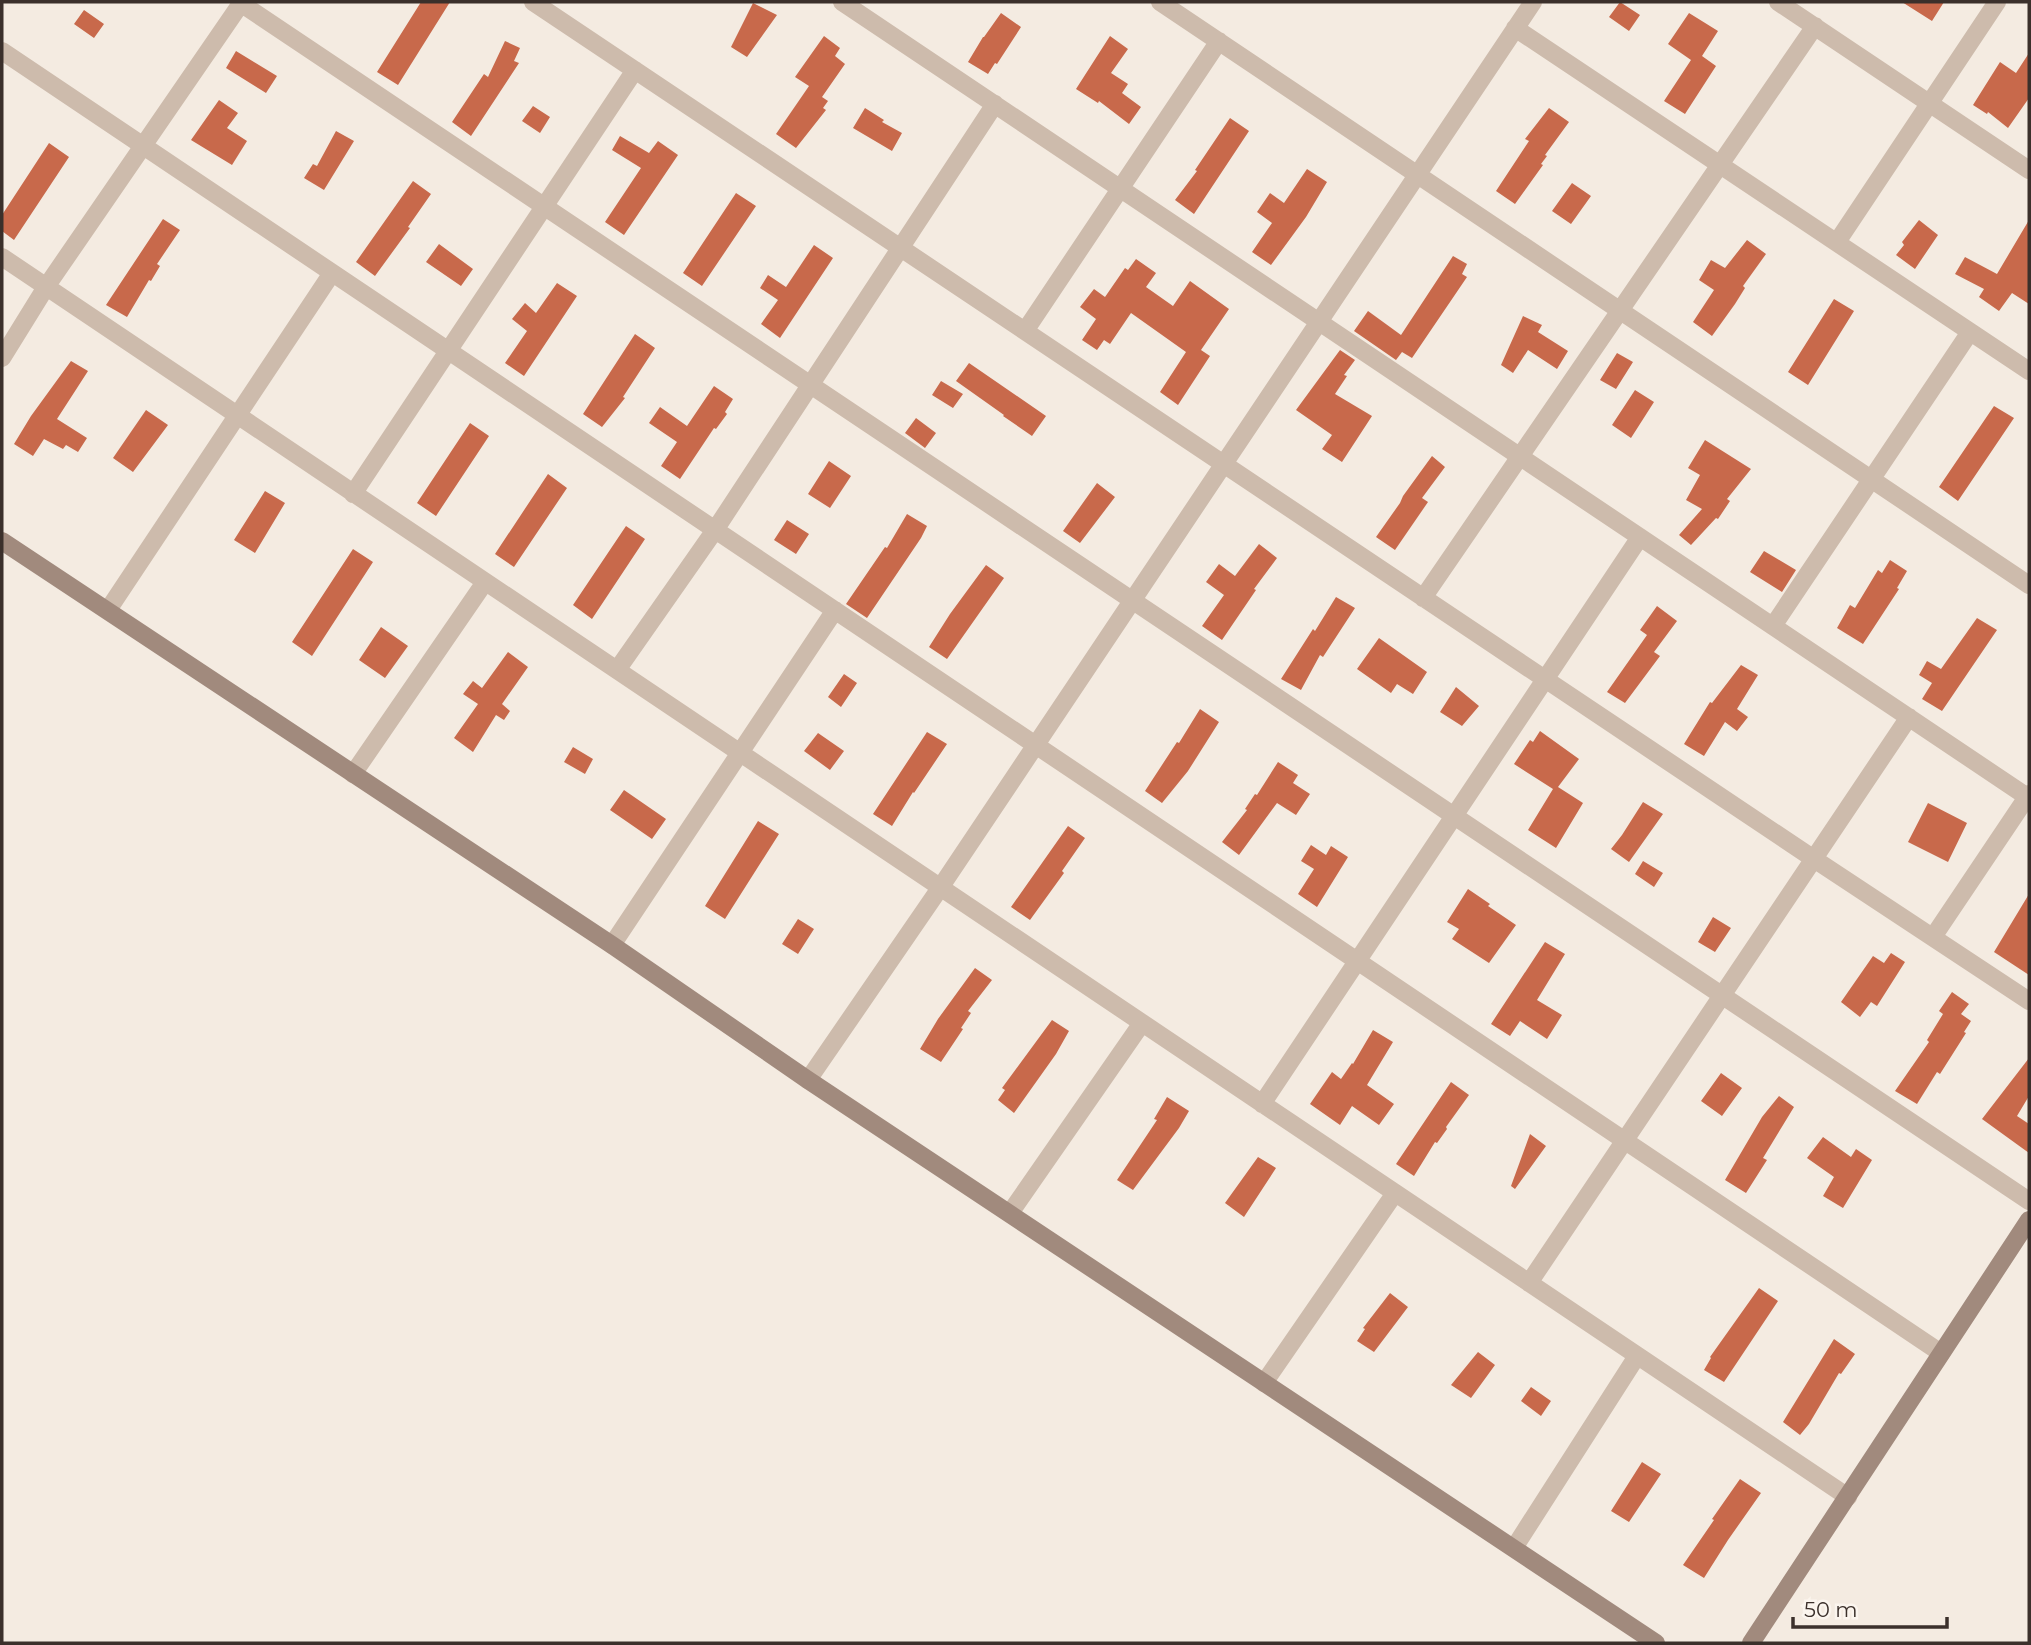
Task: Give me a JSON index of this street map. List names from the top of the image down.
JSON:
{
  "scale_bar": "50 m"
}
